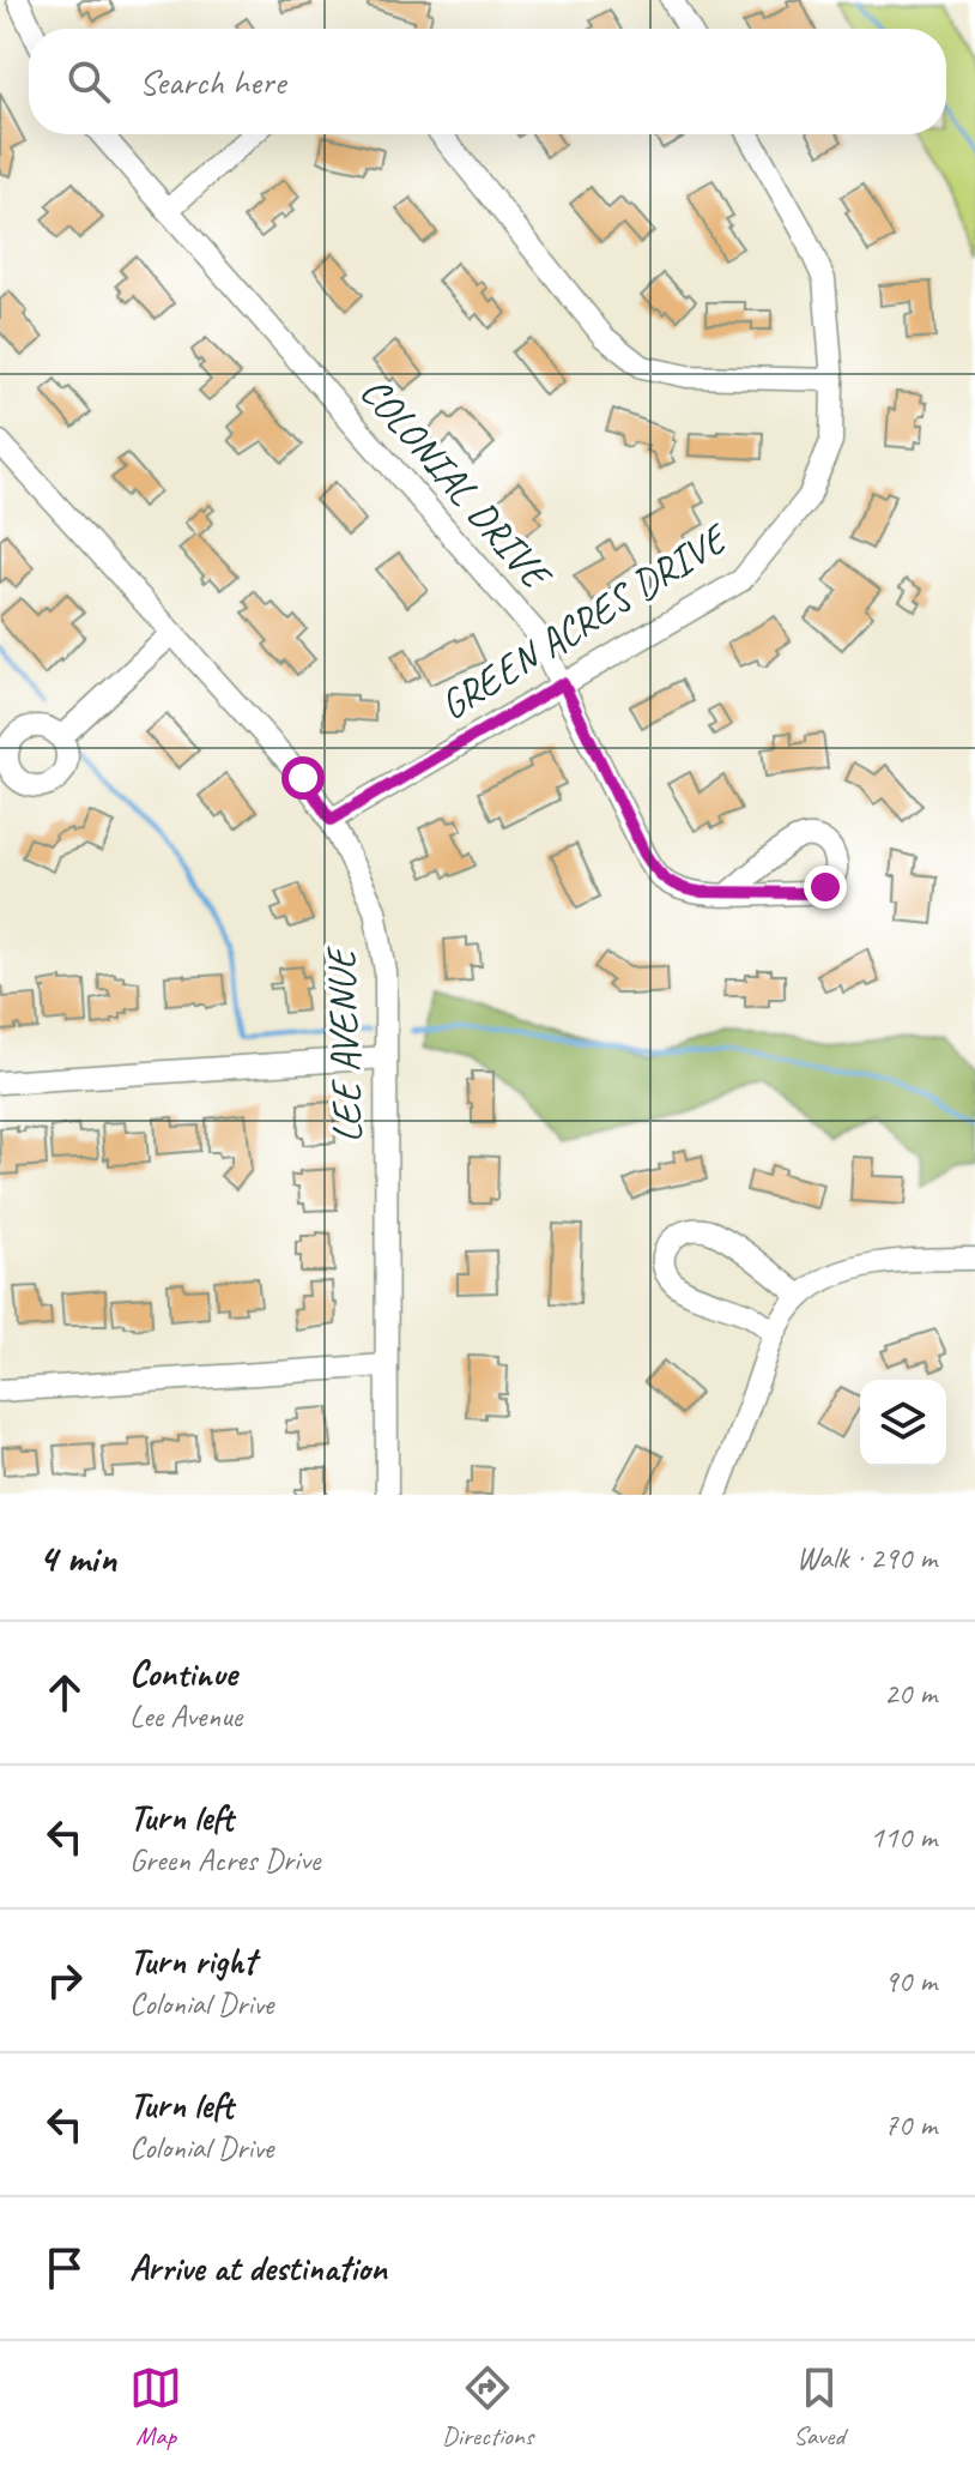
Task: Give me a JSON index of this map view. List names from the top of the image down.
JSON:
{
  "streets": {
    "street": ["COLONIAL DRIVE", "GREEN ACRES DRIVE", "LEE AVENUE"]
  },
  "crossings": [
    ["COLONIAL DRIVE", "GREEN ACRES DRIVE"],
    ["GREEN ACRES DRIVE", "LEE AVENUE"]
  ],
  "page": {
    "search": "Search here",
    "heading": ["4 min", "Walk · 290 m"],
    "list": [
      ["Continue", "Lee Avenue", "20 m"],
      ["Turn left", "Green Acres Drive", "110 m"],
      ["Turn right", "Colonial Drive", "90 m"],
      ["Turn left", "Colonial Drive", "70 m"],
      "Arrive at destination"
    ],
    "nav": ["Map", "Directions", "Saved"]
  }
}
